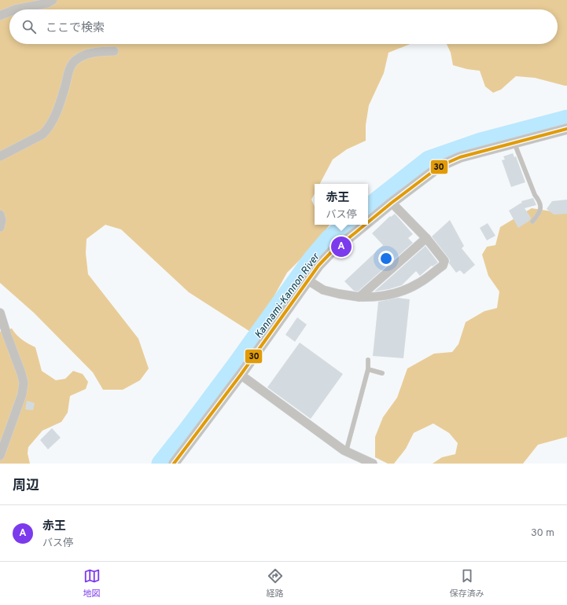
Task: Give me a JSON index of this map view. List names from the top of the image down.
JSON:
{
  "water": ["Kannami-Kannon River"],
  "lines": ["transit line 30"],
  "page": {
    "search": "ここで検索",
    "popup": ["赤王", "バス停"],
    "pins": "A",
    "heading": "周辺",
    "list": [
      {
        "mark": "A",
        "name": "赤王",
        "note": "バス停",
        "value": "30 m"
      }
    ],
    "nav": ["地図", "経路", "保存済み"]
  }
}
